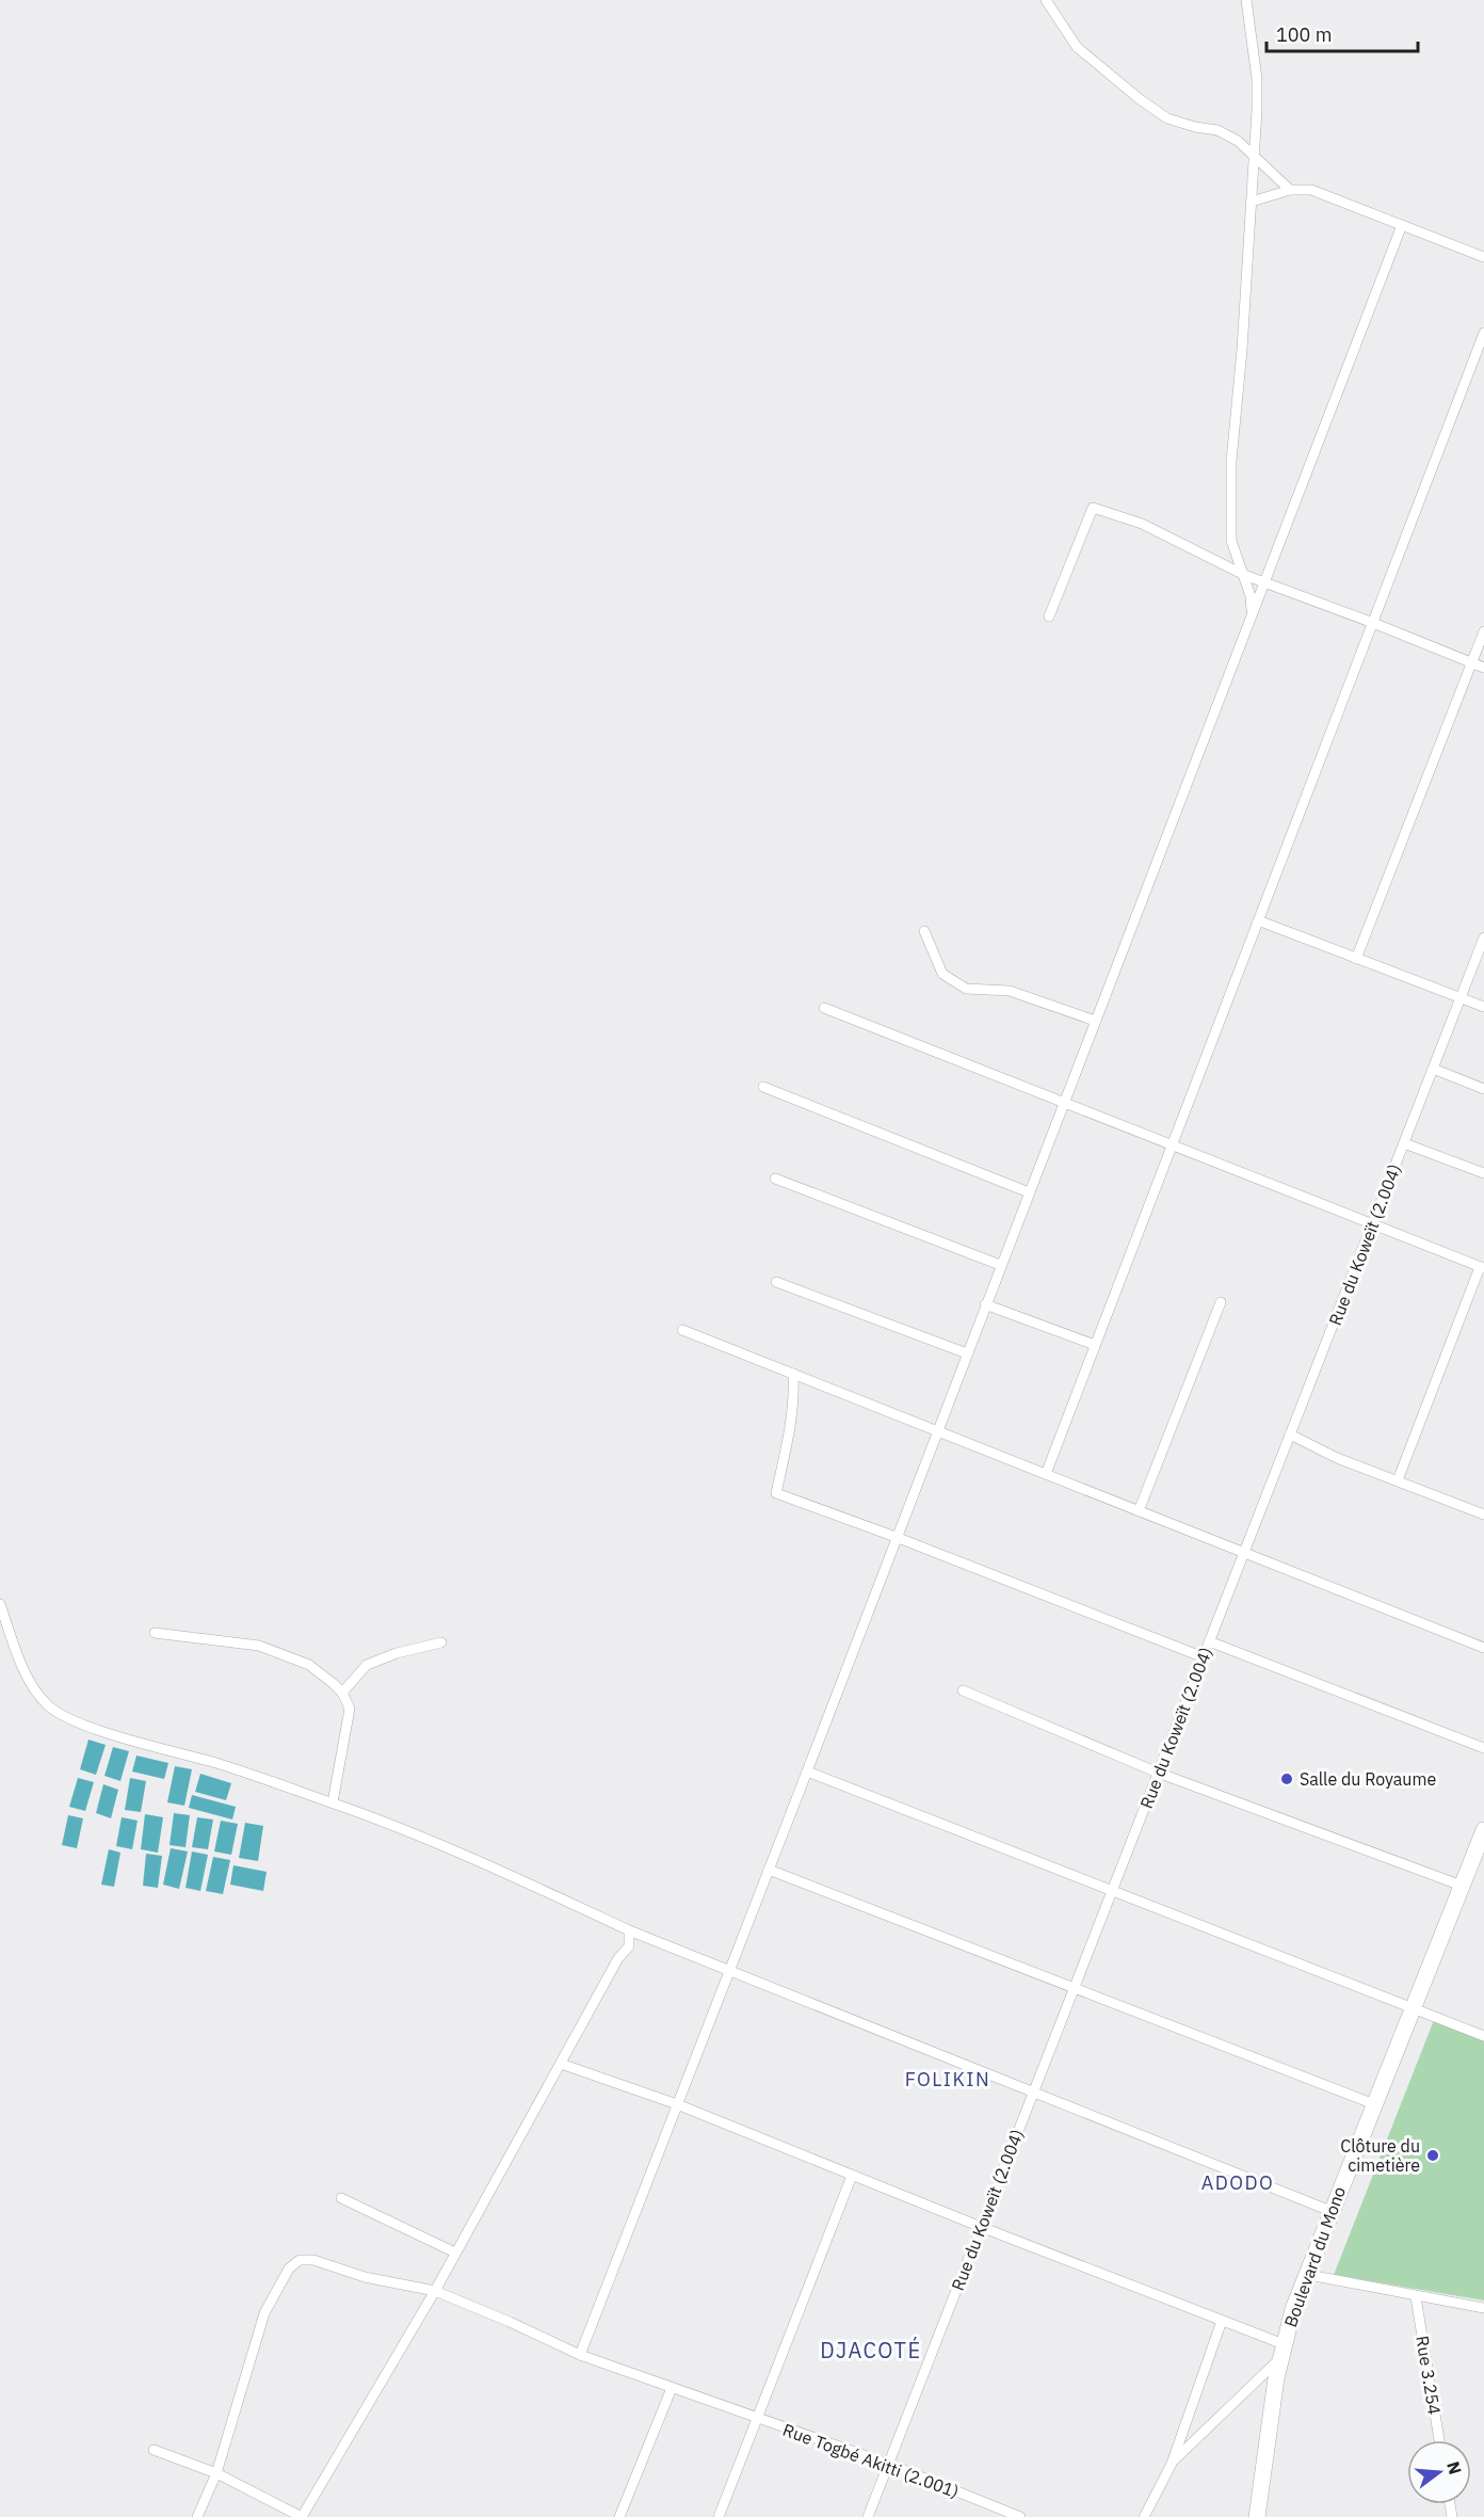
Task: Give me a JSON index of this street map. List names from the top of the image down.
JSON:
{
  "streets": {
    "main road": ["Boulevard du Mono"],
    "street": ["Rue du Koweït (2.004)", "Rue 3.254", "Rue Togbé Akitti (2.001)"]
  },
  "crossings": [
    ["Rue du Koweït (2.004)", "Rue Togbé Akitti (2.001)"]
  ],
  "districts": ["FOLIKIN", "ADODO", "DJACOTÉ"],
  "places": ["Salle du Royaume", "Clôture du cimetière"],
  "scale_bar": "100 m",
  "north": "right"
}
